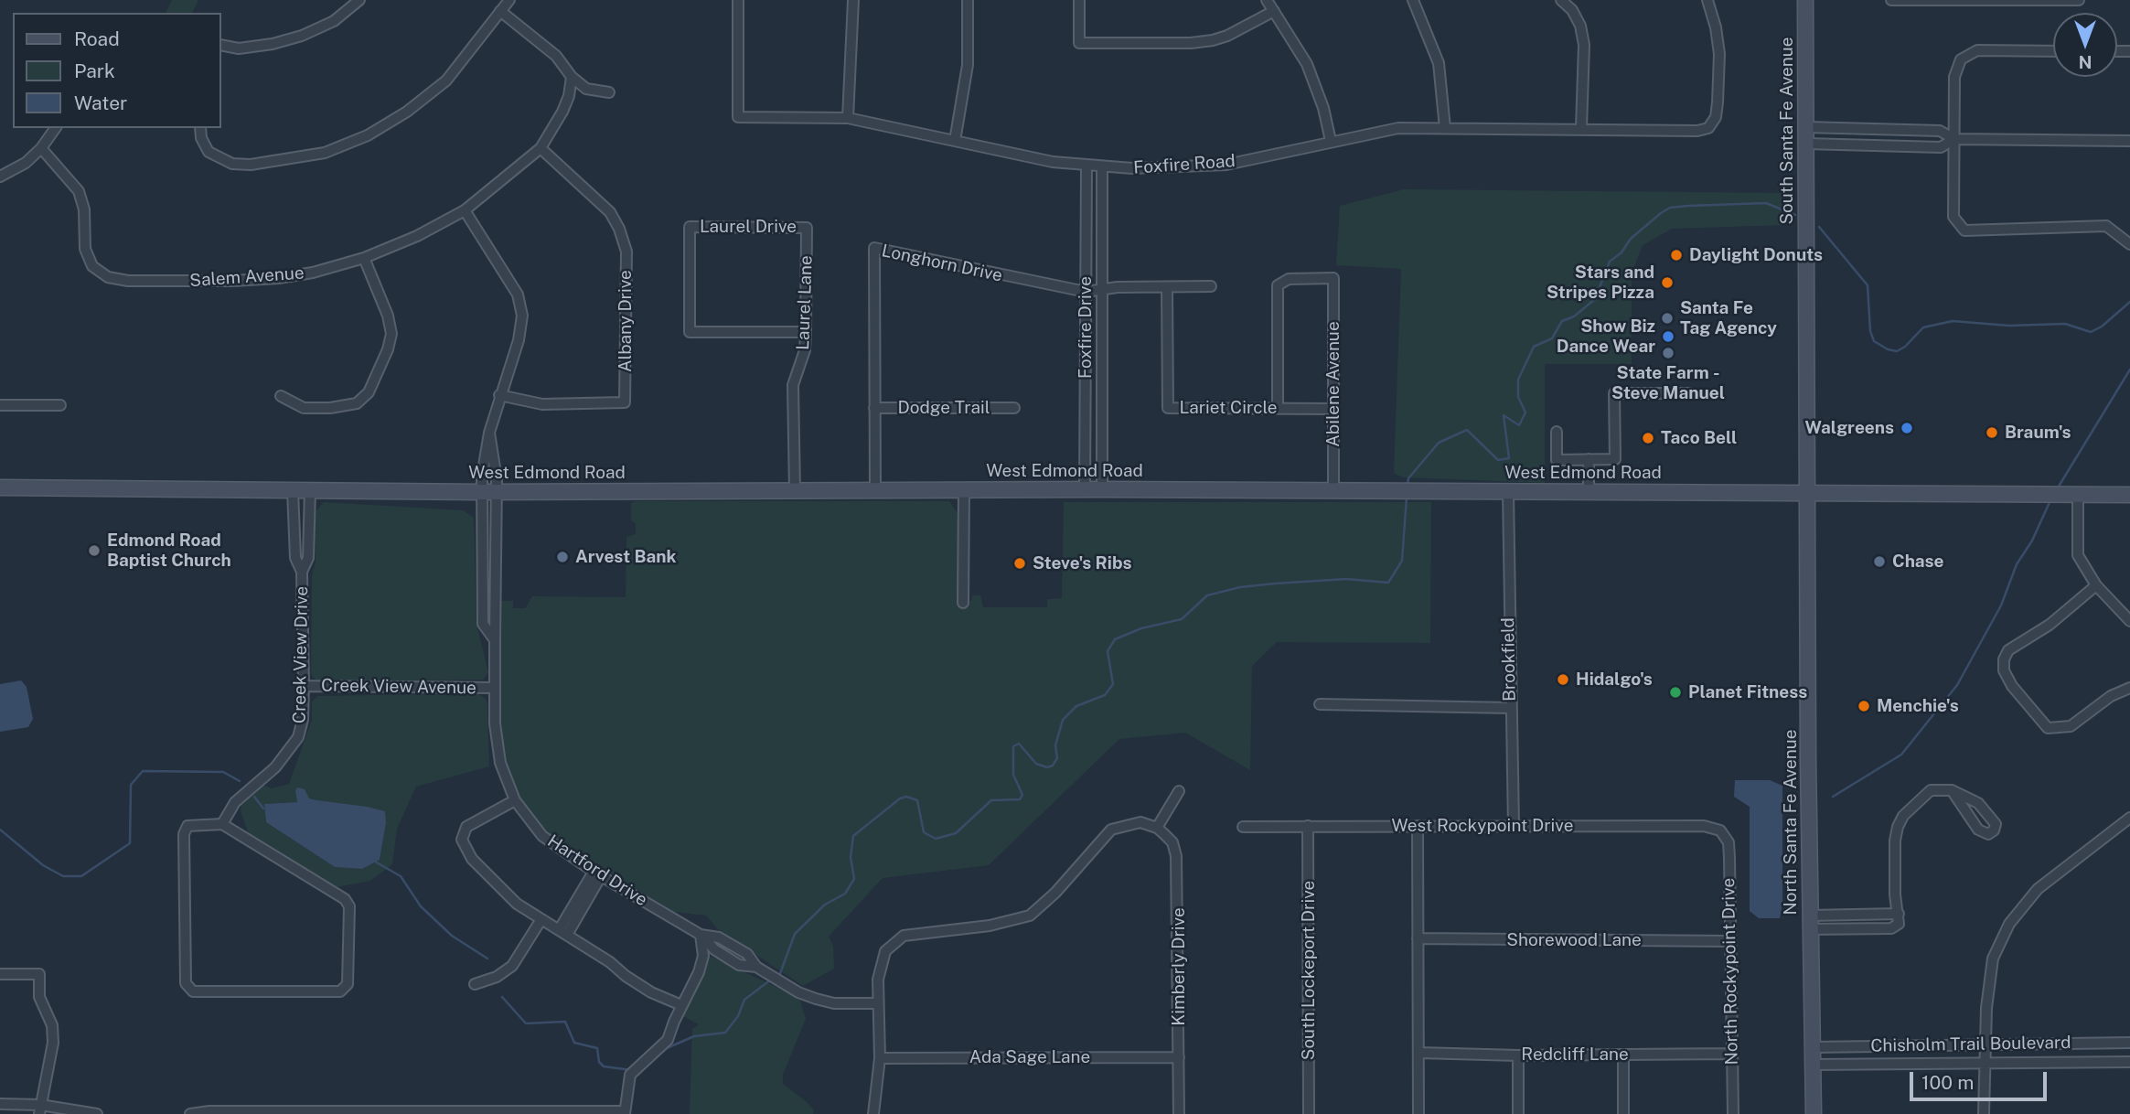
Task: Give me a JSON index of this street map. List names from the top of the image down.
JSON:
{
  "streets": {
    "main road": ["South Santa Fe Avenue", "West Edmond Road", "North Santa Fe Avenue"],
    "street": [
      "Foxfire Road",
      "Laurel Drive",
      "Longhorn Drive",
      "Salem Avenue",
      "Laurel Lane",
      "Albany Drive",
      "Foxfire Drive",
      "Abilene Avenue",
      "Dodge Trail",
      "Lariet Circle",
      "Creek View Drive",
      "Brookfield",
      "Creek View Avenue",
      "West Rockypoint Drive",
      "Hartford Drive",
      "Shorewood Lane",
      "Kimberly Drive",
      "South Lockeport Drive",
      "North Rockypoint Drive",
      "Chisholm Trail Boulevard",
      "Redcliff Lane",
      "Ada Sage Lane"
    ]
  },
  "crossings": [
    ["South Santa Fe Avenue", "West Edmond Road"],
    ["South Santa Fe Avenue", "North Santa Fe Avenue"],
    ["Foxfire Road", "Foxfire Drive"],
    ["Laurel Drive", "Laurel Lane"],
    ["Longhorn Drive", "Foxfire Drive"],
    ["Longhorn Drive", "Dodge Trail"],
    ["Longhorn Drive", "Lariet Circle"],
    ["Longhorn Drive", "West Edmond Road"],
    ["Salem Avenue", "Albany Drive"],
    ["Salem Avenue", "Hartford Drive"],
    ["Laurel Lane", "West Edmond Road"],
    ["Albany Drive", "Hartford Drive"],
    ["Foxfire Drive", "West Edmond Road"],
    ["Abilene Avenue", "Lariet Circle"],
    ["Abilene Avenue", "West Edmond Road"],
    ["West Edmond Road", "Creek View Drive"],
    ["West Edmond Road", "Brookfield"],
    ["West Edmond Road", "North Santa Fe Avenue"],
    ["West Edmond Road", "Hartford Drive"],
    ["Creek View Drive", "Creek View Avenue"],
    ["Brookfield", "West Rockypoint Drive"],
    ["Creek View Avenue", "Hartford Drive"],
    ["North Santa Fe Avenue", "Chisholm Trail Boulevard"],
    ["West Rockypoint Drive", "South Lockeport Drive"],
    ["West Rockypoint Drive", "North Rockypoint Drive"],
    ["Shorewood Lane", "North Rockypoint Drive"],
    ["Kimberly Drive", "Ada Sage Lane"],
    ["North Rockypoint Drive", "Redcliff Lane"]
  ],
  "places": [
    "Daylight Donuts",
    "Stars and Stripes Pizza",
    "Santa Fe Tag Agency",
    "Show Biz Dance Wear",
    "State Farm - Steve Manuel",
    "Walgreens",
    "Braum's",
    "Taco Bell",
    "Edmond Road Baptist Church",
    "Arvest Bank",
    "Chase",
    "Steve's Ribs",
    "Hidalgo's",
    "Planet Fitness",
    "Menchie's"
  ],
  "legend": ["Road", "Park", "Water"],
  "scale_bar": "100 m",
  "north": "bottom"
}
